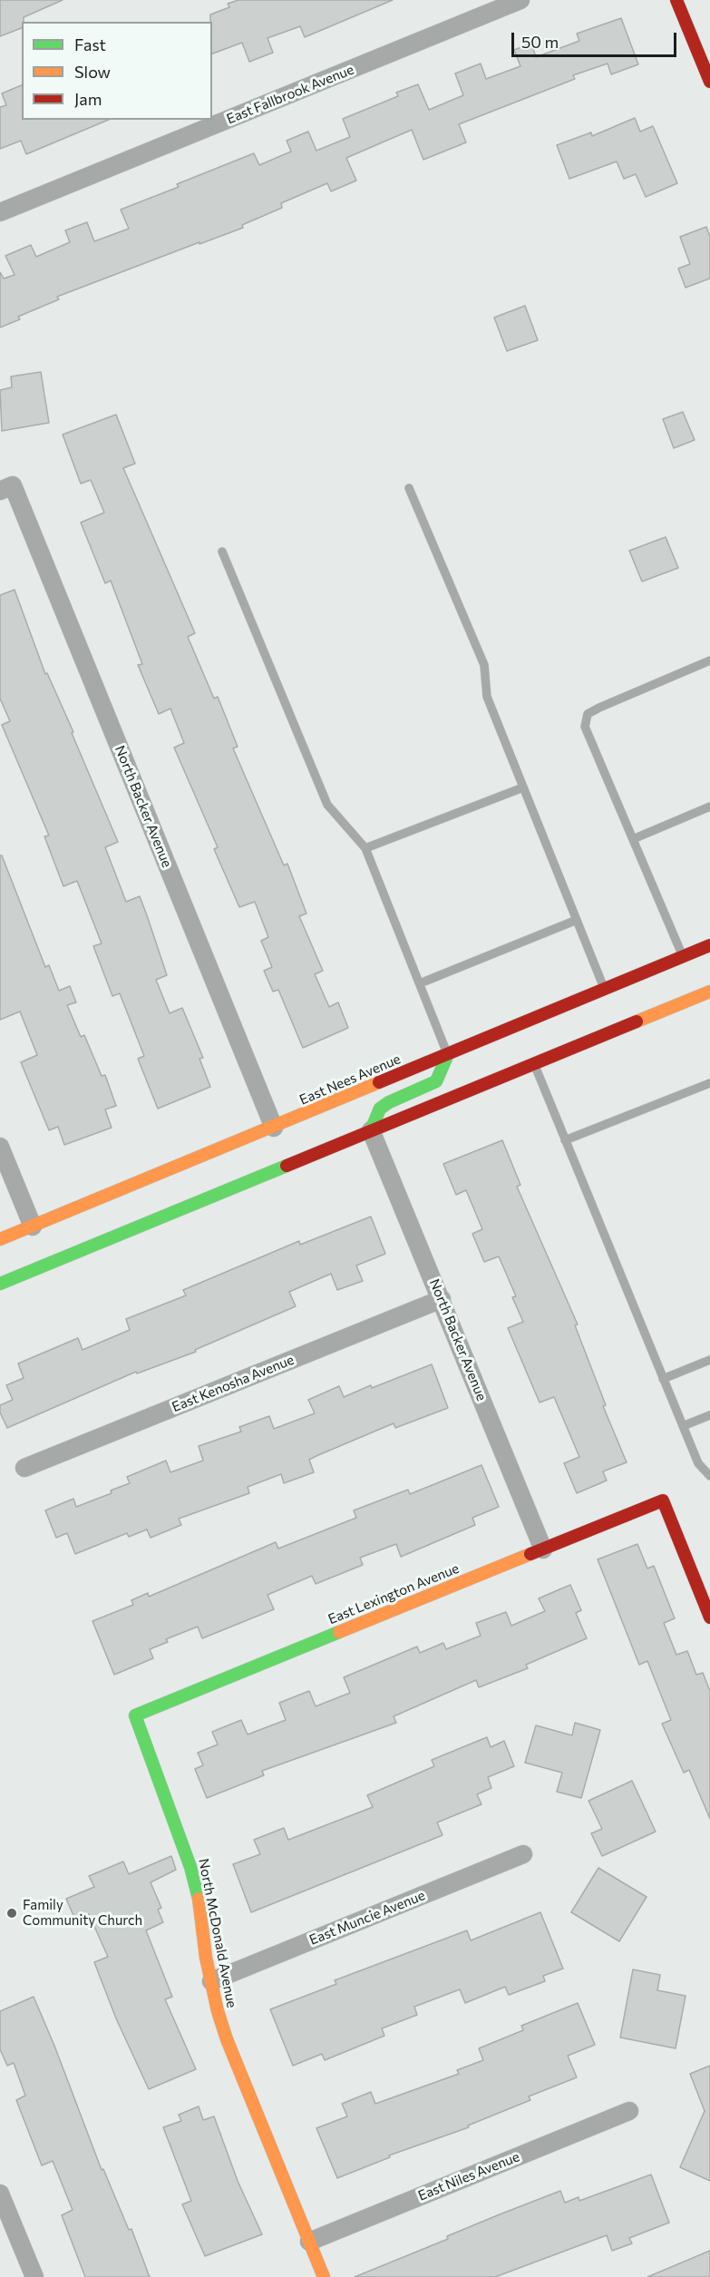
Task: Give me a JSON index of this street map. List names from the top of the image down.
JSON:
{
  "streets": {
    "main road": ["East Nees Avenue", "East Lexington Avenue", "North McDonald Avenue"],
    "street": [
      "East Fallbrook Avenue",
      "North Backer Avenue",
      "East Kenosha Avenue",
      "East Muncie Avenue",
      "East Niles Avenue"
    ]
  },
  "crossings": [
    ["North Backer Avenue", "East Nees Avenue"],
    ["North Backer Avenue", "East Kenosha Avenue"],
    ["North Backer Avenue", "East Lexington Avenue"],
    ["East Lexington Avenue", "North McDonald Avenue"],
    ["East Muncie Avenue", "North McDonald Avenue"],
    ["North McDonald Avenue", "East Niles Avenue"]
  ],
  "places": ["Family Community Church"],
  "legend": ["Fast", "Slow", "Jam"],
  "scale_bar": "50 m"
}
